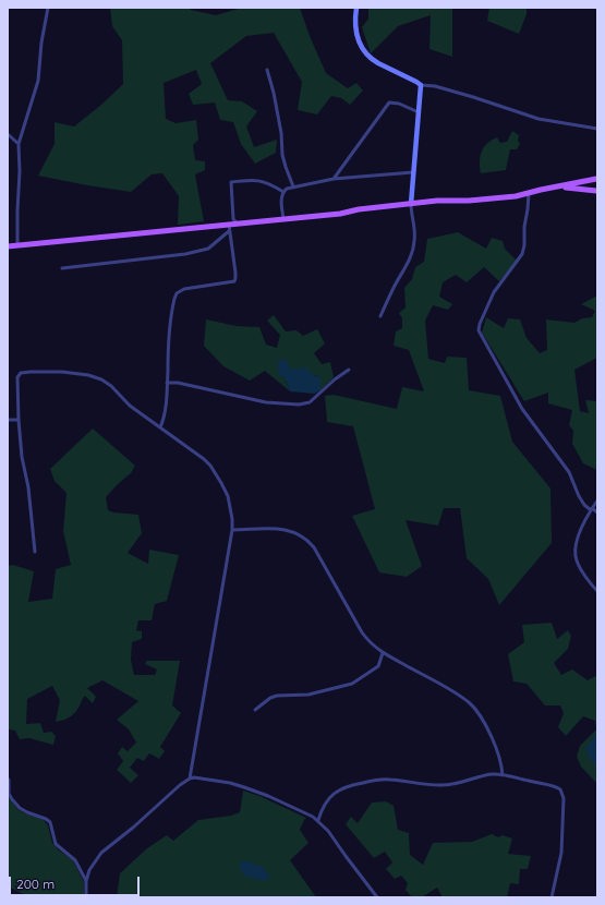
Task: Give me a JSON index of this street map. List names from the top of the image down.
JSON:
{
  "scale_bar": "200 m"
}
